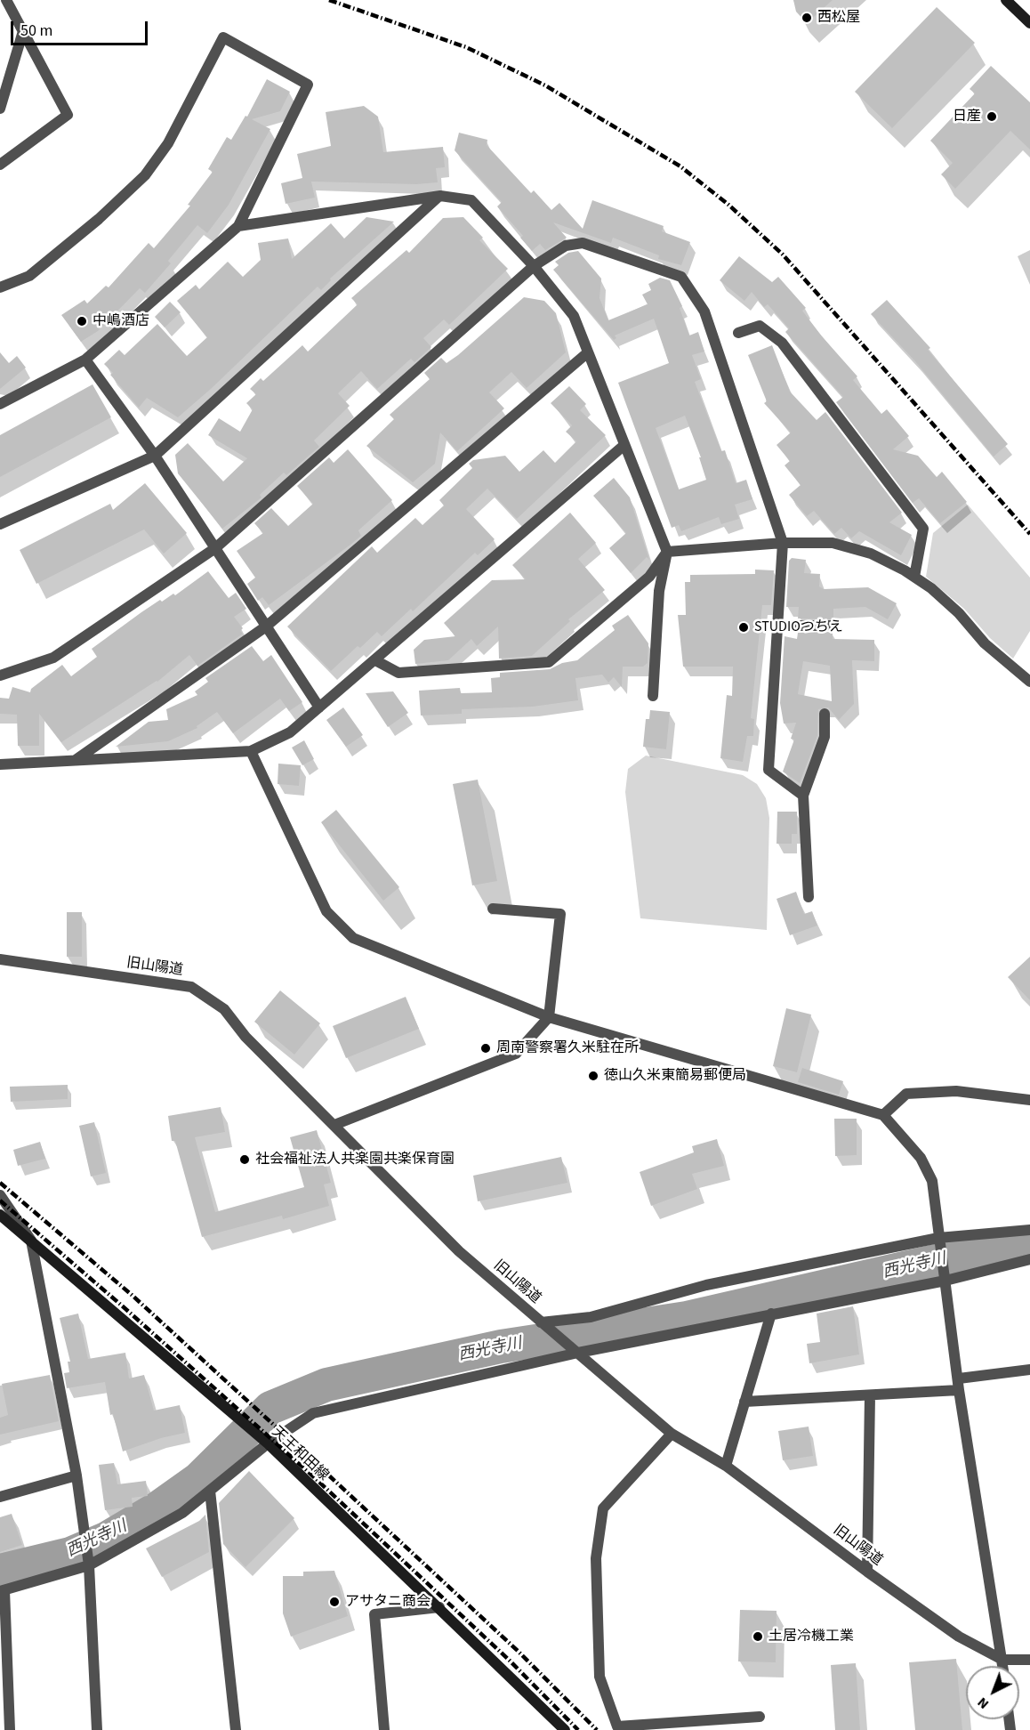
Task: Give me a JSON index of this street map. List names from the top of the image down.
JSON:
{
  "streets": {
    "street": ["旧山陽道", "天王和田線"]
  },
  "water": ["西光寺川"],
  "places": [
    "西松屋",
    "日産",
    "中嶋酒店",
    "STUDIOつちえ",
    "周南警察署久米駐在所",
    "徳山久米東簡易郵便局",
    "社会福祉法人共楽園共楽保育園",
    "アサタニ商会",
    "土居冷機工業"
  ],
  "scale_bar": "50 m",
  "north": "bottom left"
}
